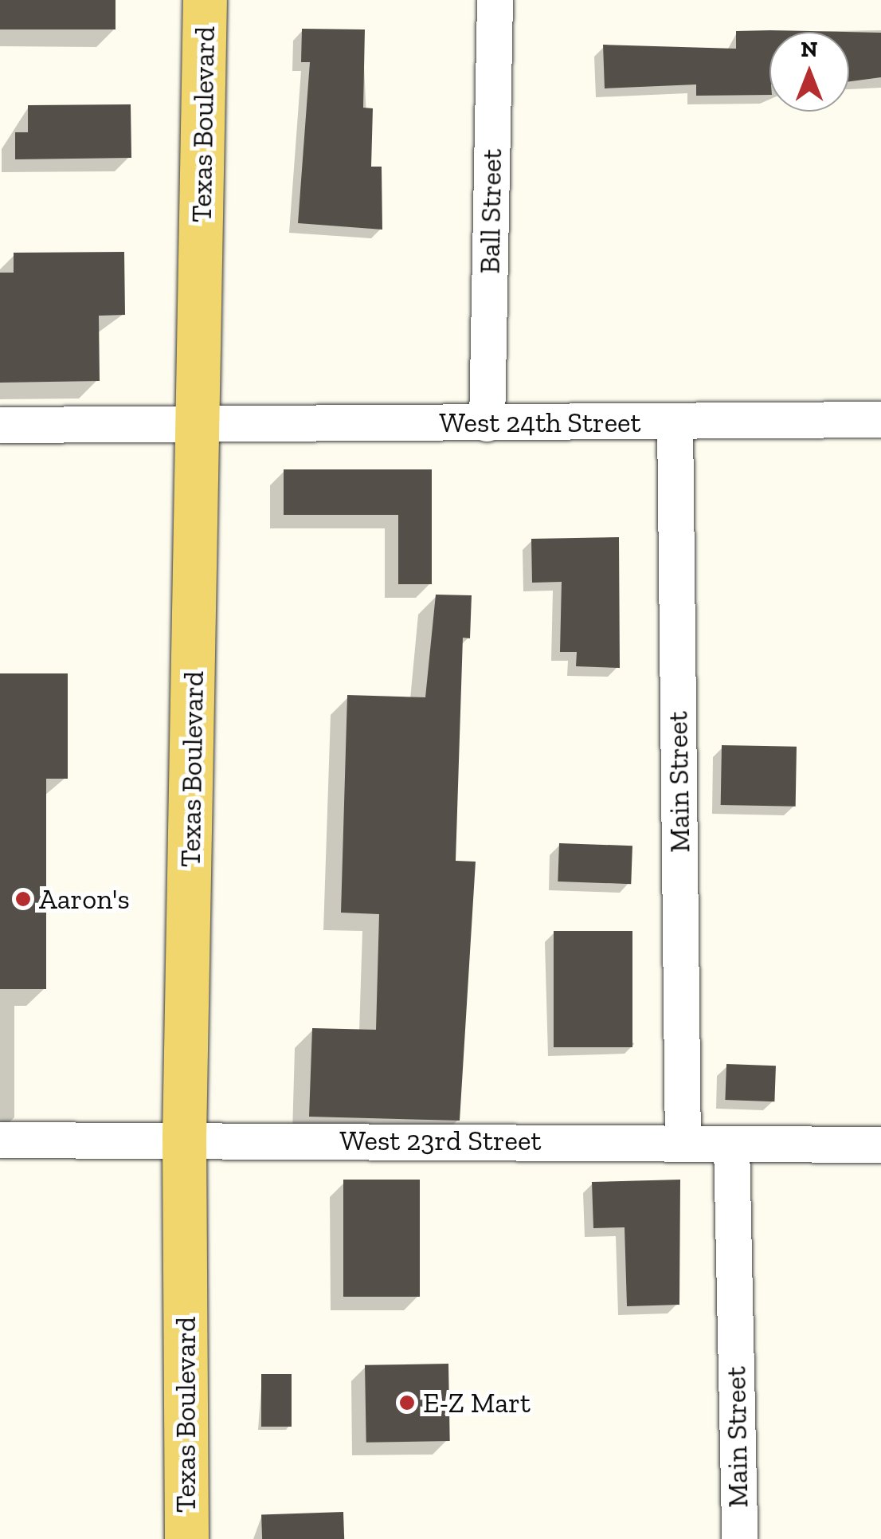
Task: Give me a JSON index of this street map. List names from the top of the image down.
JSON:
{
  "streets": {
    "main road": ["Texas Boulevard"],
    "street": [
      "Ball Street",
      "West 24th Street",
      "Main Street",
      "West 23rd Street"
    ]
  },
  "crossings": [
    ["Texas Boulevard", "West 24th Street"],
    ["Texas Boulevard", "West 23rd Street"],
    ["Ball Street", "West 24th Street"],
    ["West 24th Street", "Main Street"],
    ["Main Street", "West 23rd Street"]
  ],
  "places": ["Aaron's", "E-Z Mart"],
  "north": "top"
}
